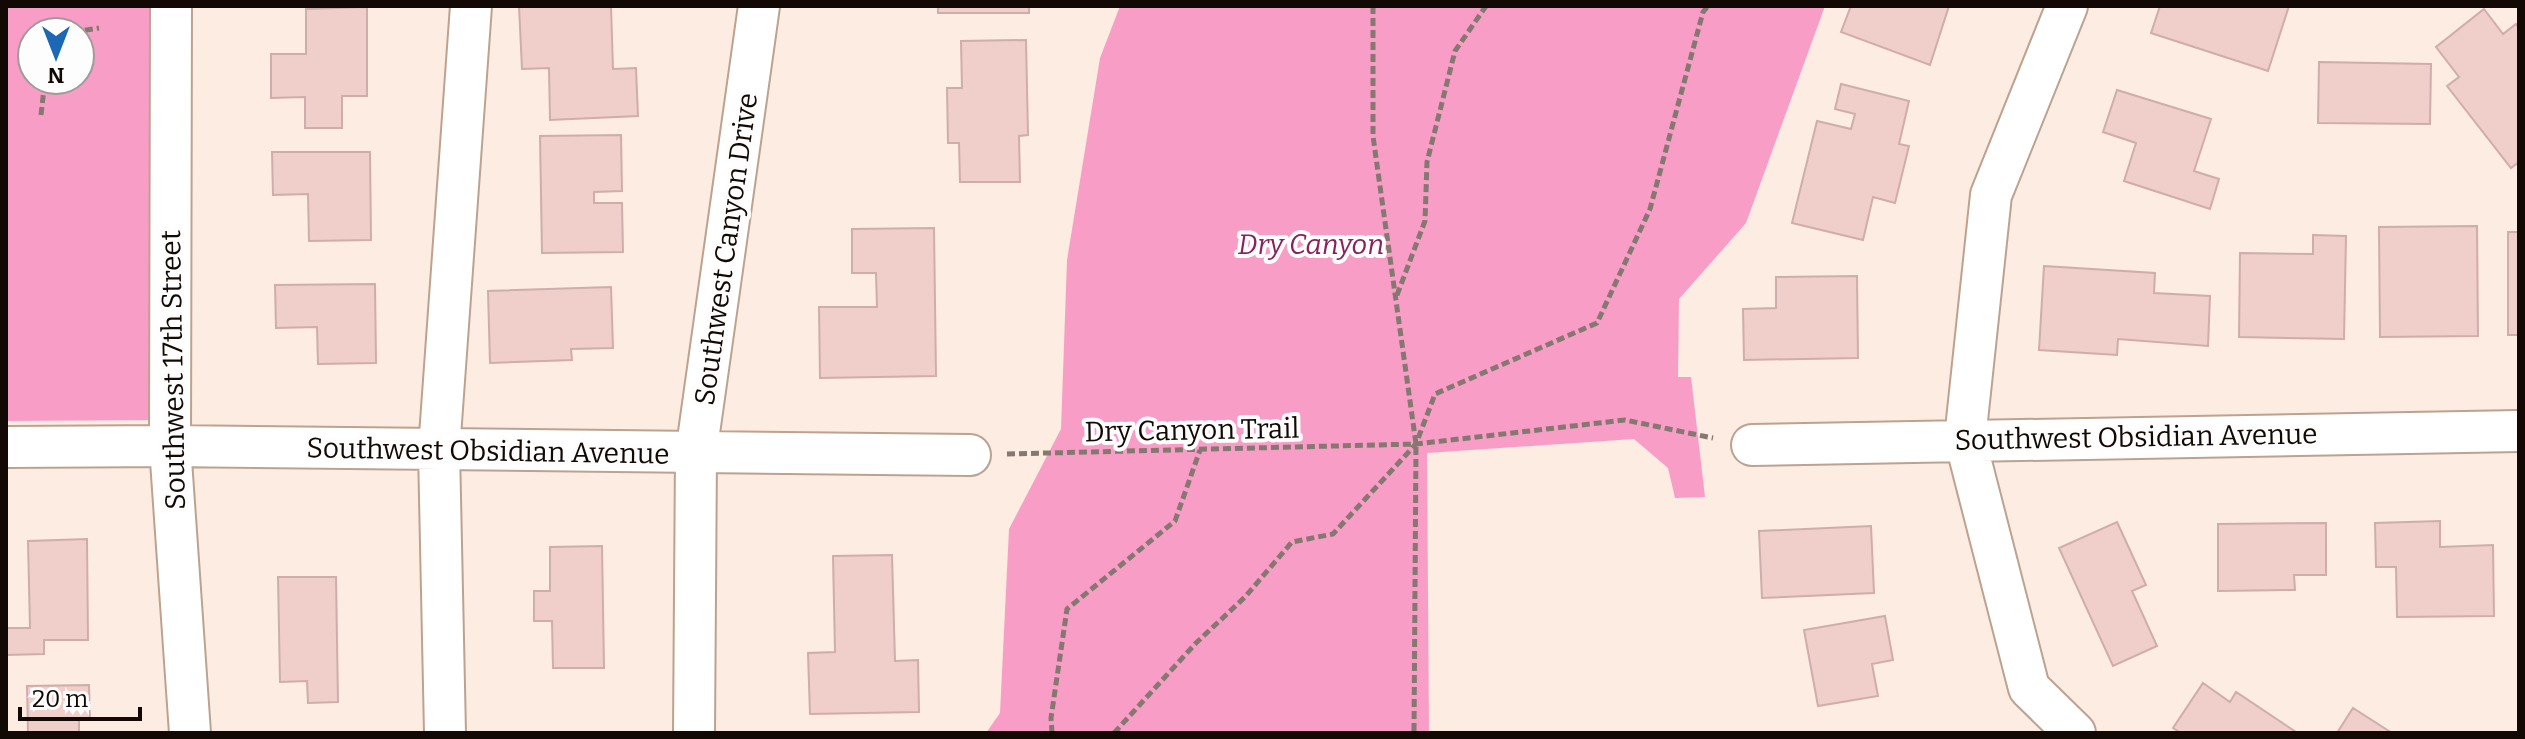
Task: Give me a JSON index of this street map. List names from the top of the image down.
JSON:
{
  "streets": {
    "street": ["Southwest Canyon Drive", "Southwest 17th Street", "Southwest Obsidian Avenue"],
    "path": ["Dry Canyon Trail"]
  },
  "crossings": [
    ["Southwest Canyon Drive", "Southwest Obsidian Avenue"],
    ["Southwest 17th Street", "Southwest Obsidian Avenue"],
    ["Dry Canyon Trail", "Southwest Obsidian Avenue"]
  ],
  "parks": ["Dry Canyon"],
  "scale_bar": "20 m",
  "north": "bottom"
}
